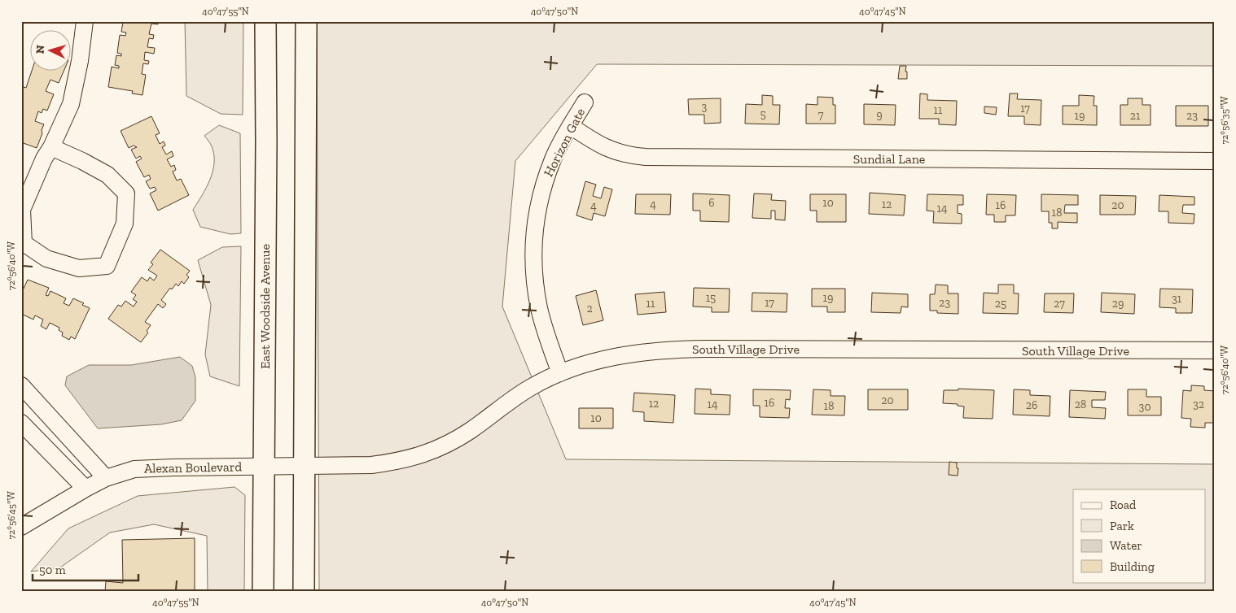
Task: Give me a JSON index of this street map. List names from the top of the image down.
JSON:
{
  "streets": {
    "main road": ["East Woodside Avenue"],
    "street": [
      "Horizon Gate",
      "Sundial Lane",
      "South Village Drive",
      "Alexan Boulevard"
    ]
  },
  "crossings": [
    ["Horizon Gate", "Sundial Lane"],
    ["Horizon Gate", "South Village Drive"],
    ["East Woodside Avenue", "Alexan Boulevard"],
    ["South Village Drive", "Alexan Boulevard"]
  ],
  "house_numbers": [
    "3",
    "17",
    "11",
    "5",
    "7",
    "9",
    "19",
    "21",
    "23",
    "6",
    "10",
    "4",
    "12",
    "16",
    "20",
    "4",
    "14",
    "18",
    "15",
    "19",
    "31",
    "17",
    "23",
    "11",
    "25",
    "27",
    "29",
    "2",
    "20",
    "16",
    "12",
    "14",
    "28",
    "32",
    "26",
    "18",
    "30",
    "10"
  ],
  "legend": [
    "Road",
    "Park",
    "Water",
    "Building"
  ],
  "scale_bar": "50 m",
  "north": "left",
  "coordinates": [
    "40°47'55\"N",
    "40°47'50\"N",
    "40°47'45\"N",
    "72°56'35\"W",
    "72°56'40\"W",
    "72°56'45\"W"
  ]
}
